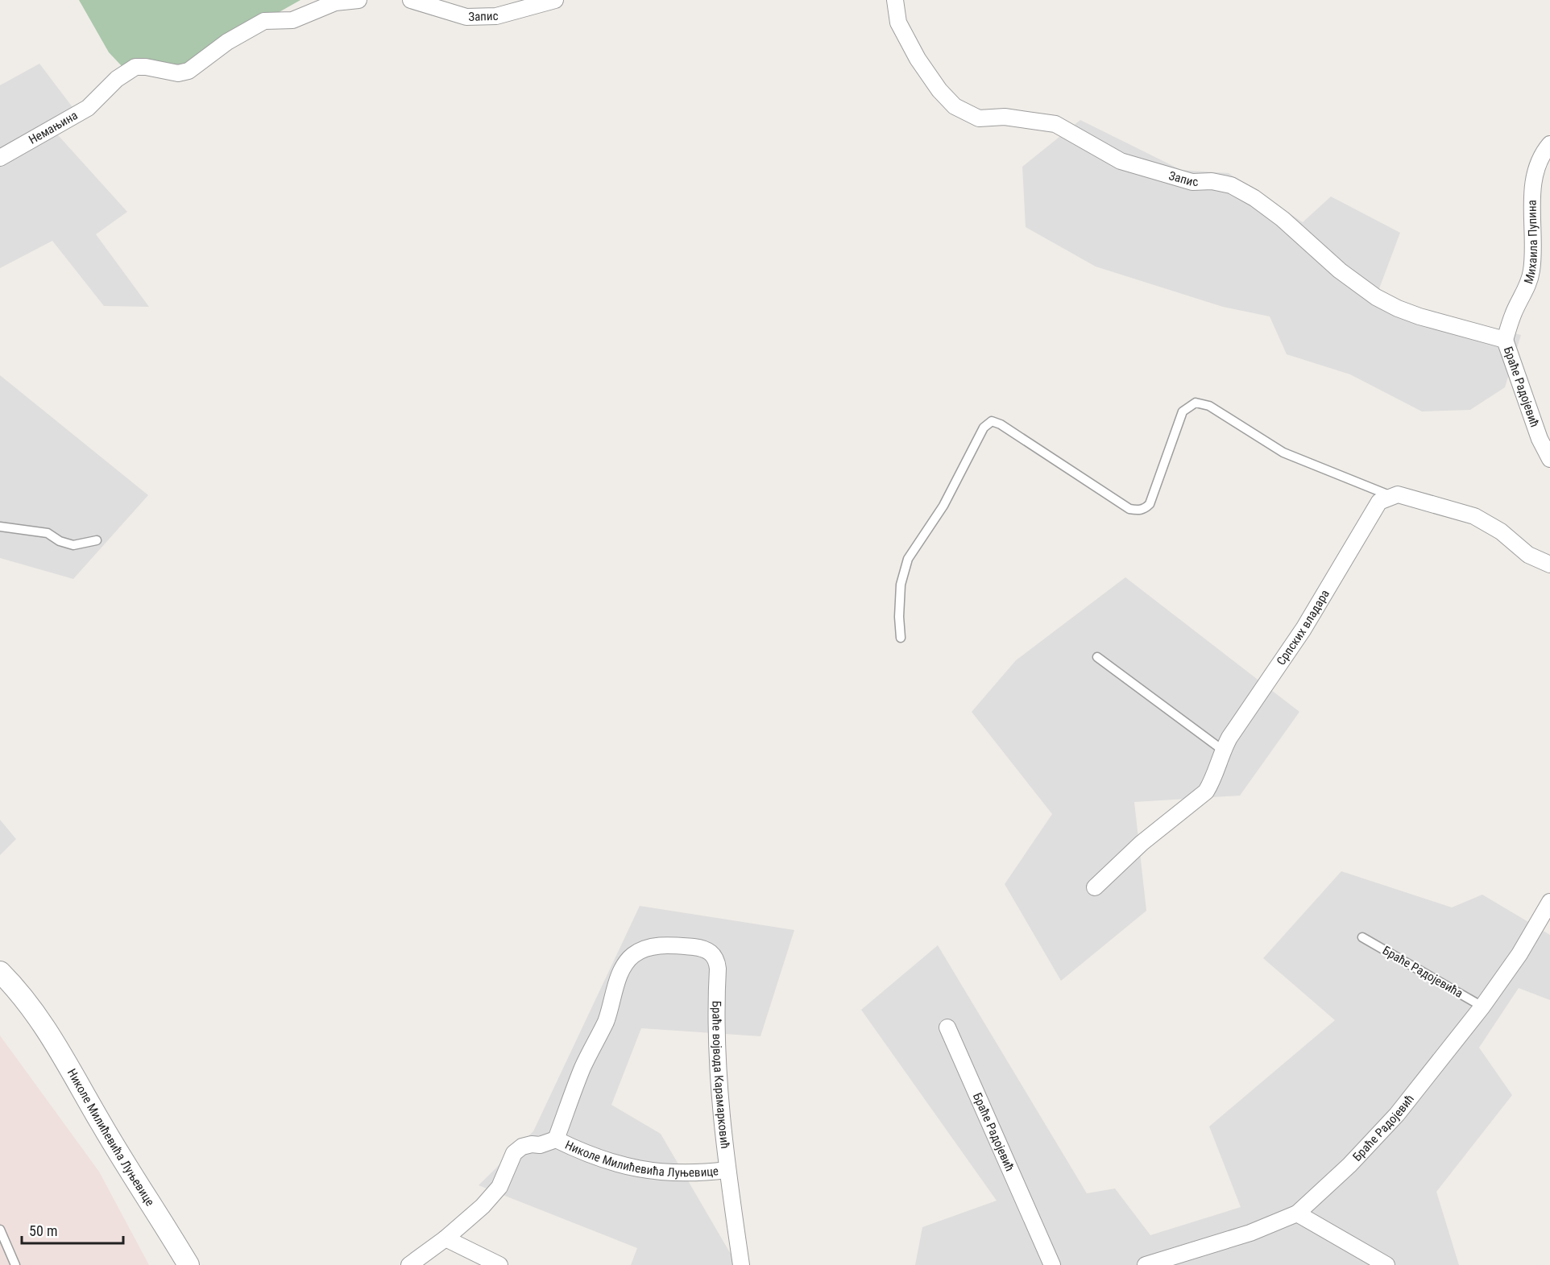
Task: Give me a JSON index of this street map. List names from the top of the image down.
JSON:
{
  "streets": {
    "street": [
      "Запис",
      "Немањина",
      "Михаила Пупина",
      "Браће Радојевић",
      "Српских владара",
      "Браће војвода Карамарковић",
      "Николе Милићевића Луњевице"
    ],
    "lane": ["Браће Радојевића"]
  },
  "crossings": [
    ["Запис", "Михаила Пупина"],
    ["Запис", "Браће Радојевић"],
    ["Михаила Пупина", "Браће Радојевић"],
    ["Браће Радојевић", "Браће Радојевића"],
    ["Браће војвода Карамарковић", "Николе Милићевића Луњевице"]
  ],
  "scale_bar": "50 m"
}
